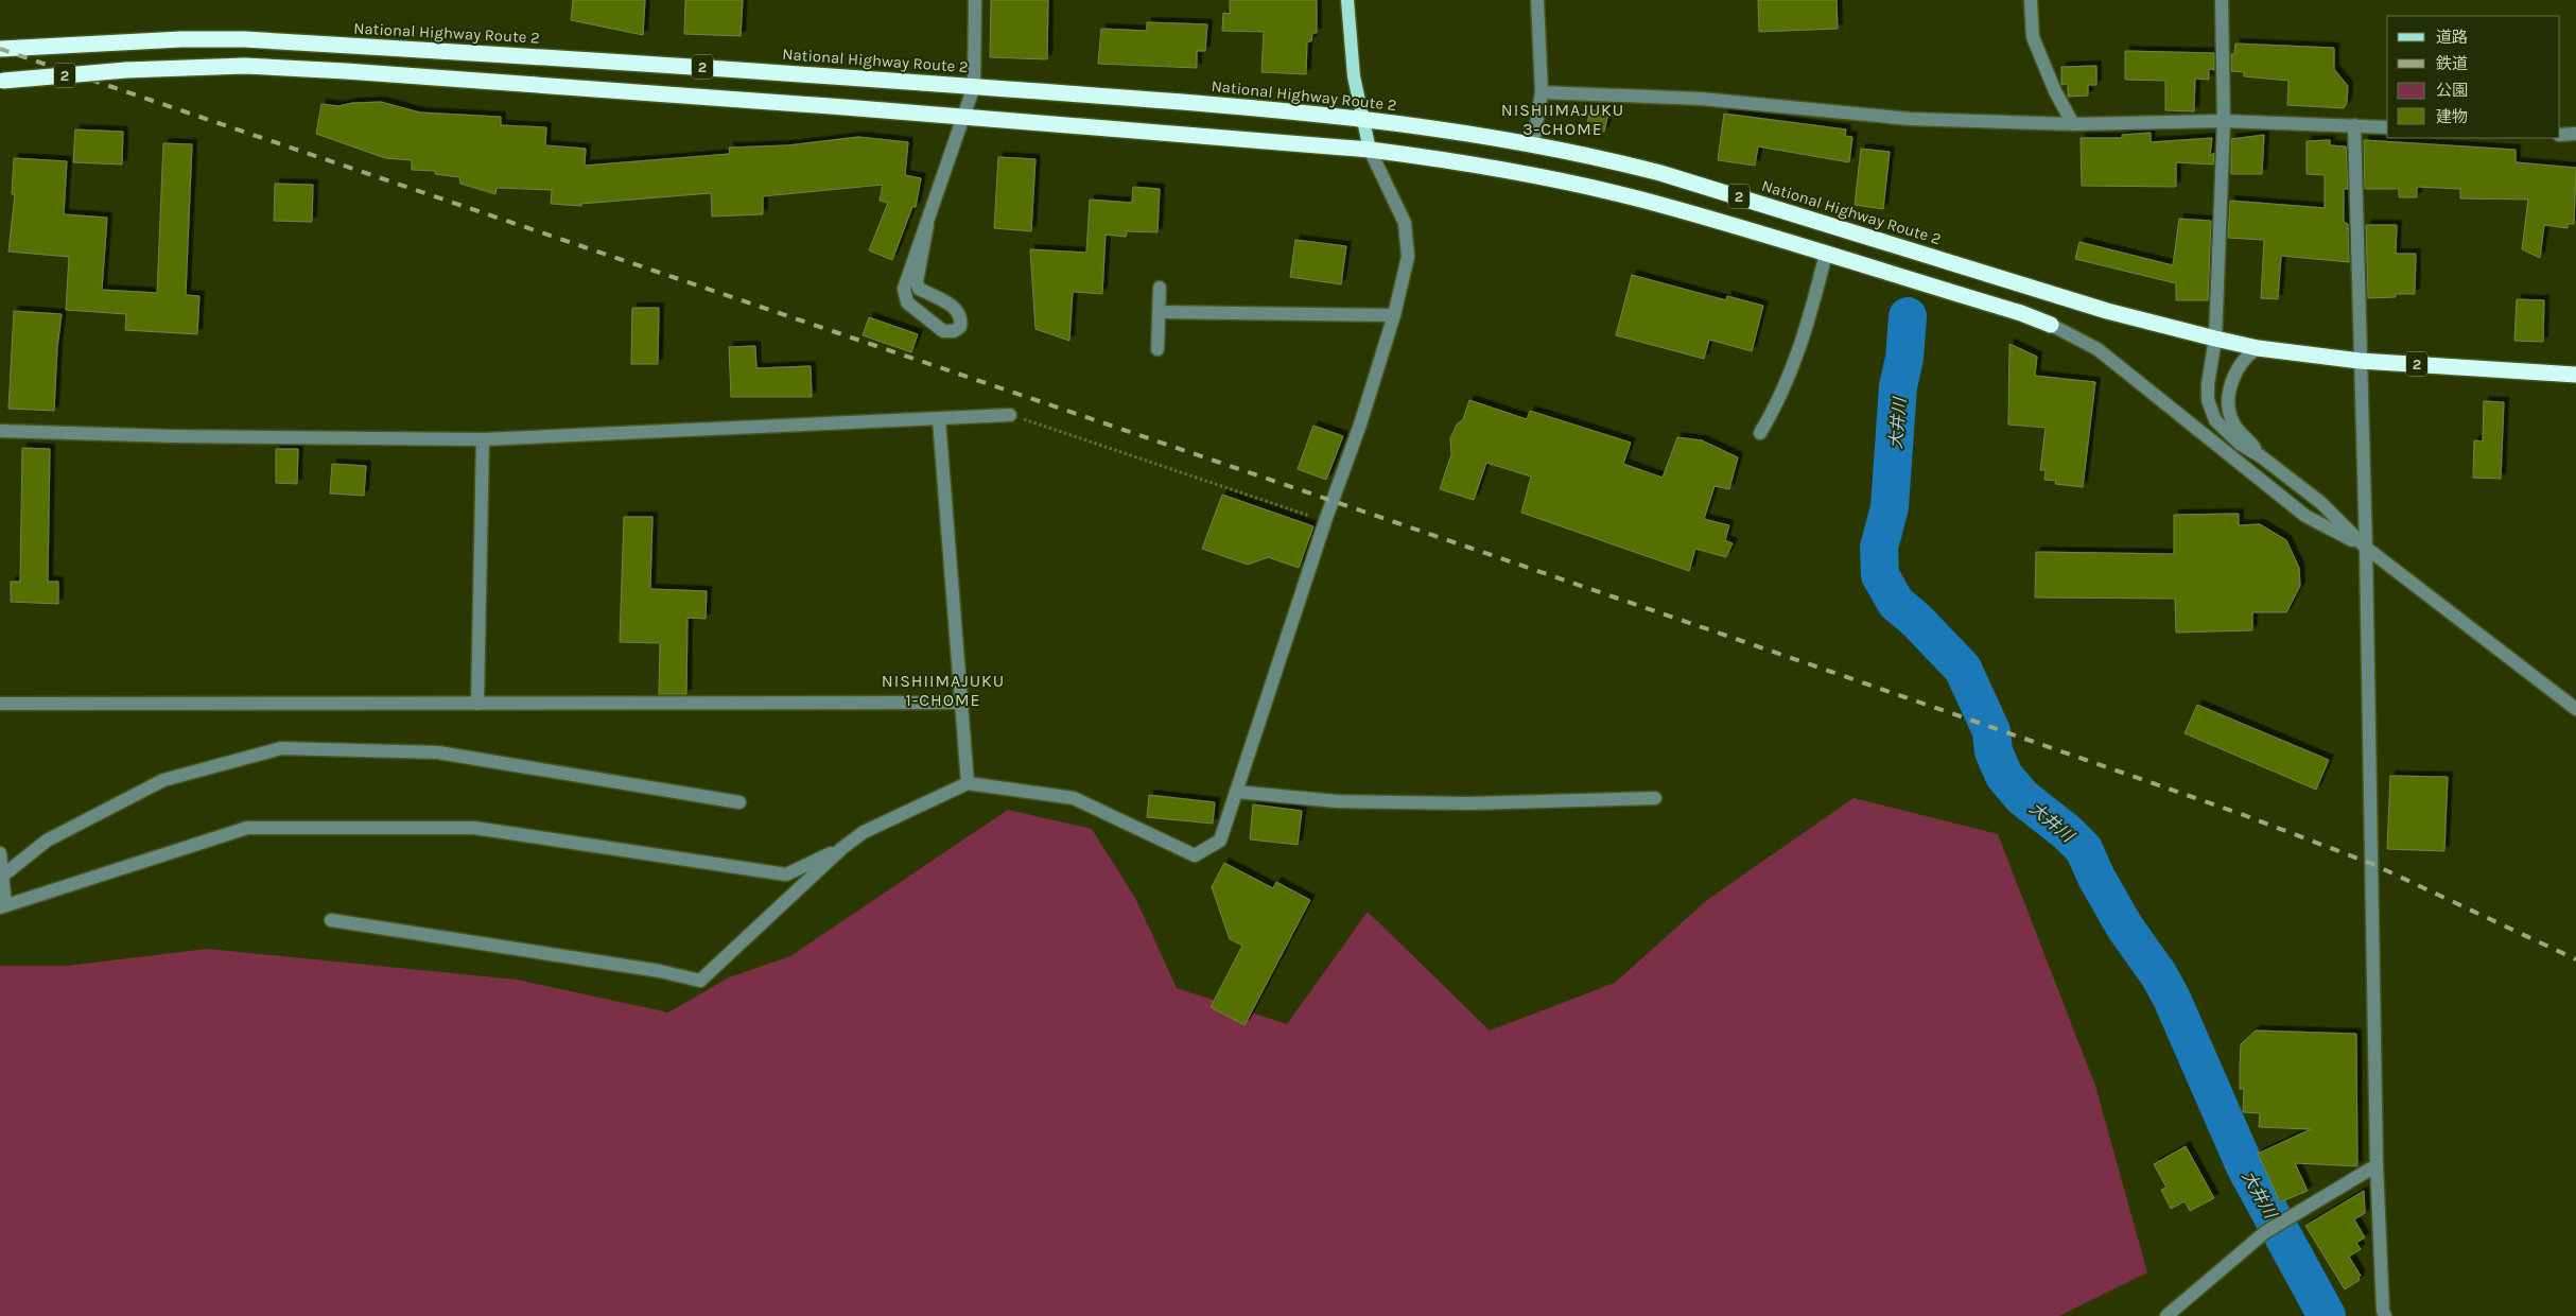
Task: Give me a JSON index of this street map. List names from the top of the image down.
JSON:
{
  "streets": {
    "highway": ["National Highway Route 2", "2"]
  },
  "districts": ["NISHIIMAJUKU 3-CHOME", "NISHIIMAJUKU 1-CHOME"],
  "water": ["大井川"],
  "legend": [
    "道路",
    "鉄道",
    "公園",
    "建物"
  ]
}
